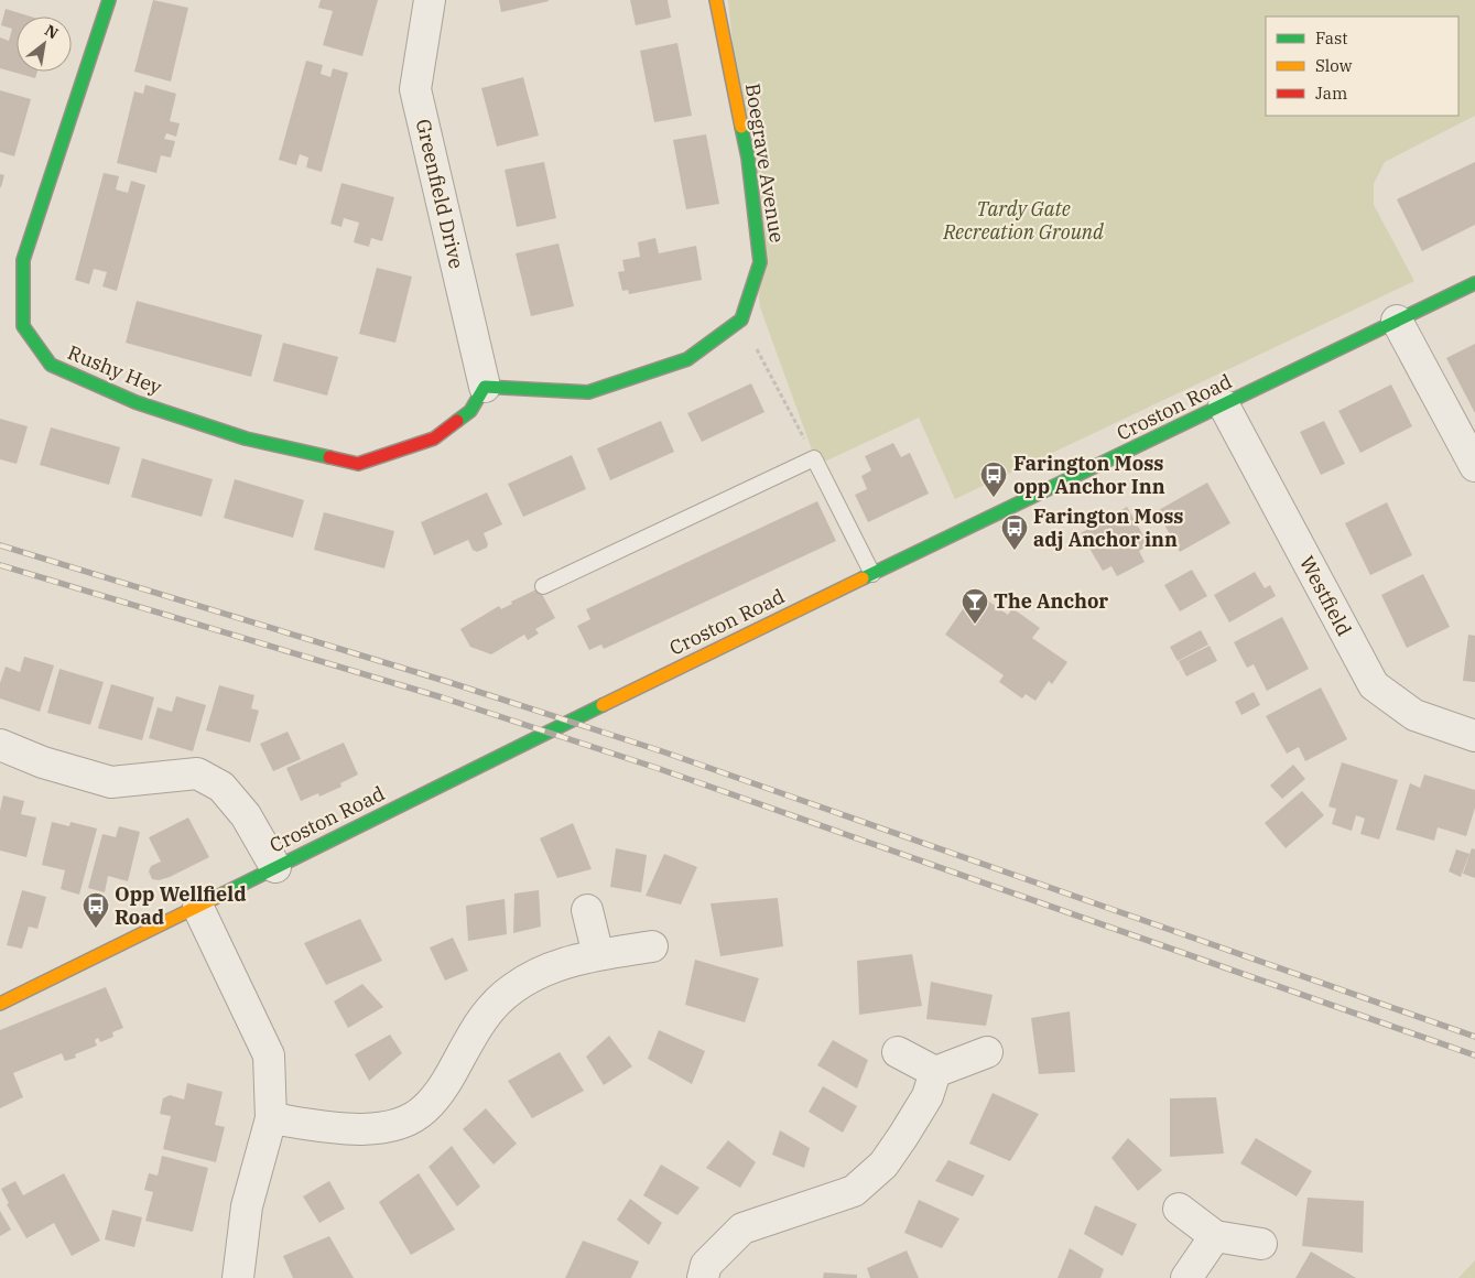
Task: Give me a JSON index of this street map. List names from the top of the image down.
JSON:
{
  "streets": {
    "street": [
      "Boegrave Avenue",
      "Greenfield Drive",
      "Rushy Hey",
      "Croston Road",
      "Westfield"
    ]
  },
  "crossings": [
    ["Greenfield Drive", "Rushy Hey"],
    ["Croston Road", "Westfield"]
  ],
  "parks": ["Tardy Gate Recreation Ground"],
  "places": {
    "bus stop": ["Farington Moss opp Anchor Inn", "Farington Moss adj Anchor inn", "Opp Wellfield Road"],
    "bar": ["The Anchor"]
  },
  "legend": ["Fast", "Slow", "Jam"],
  "north": "top right"
}
